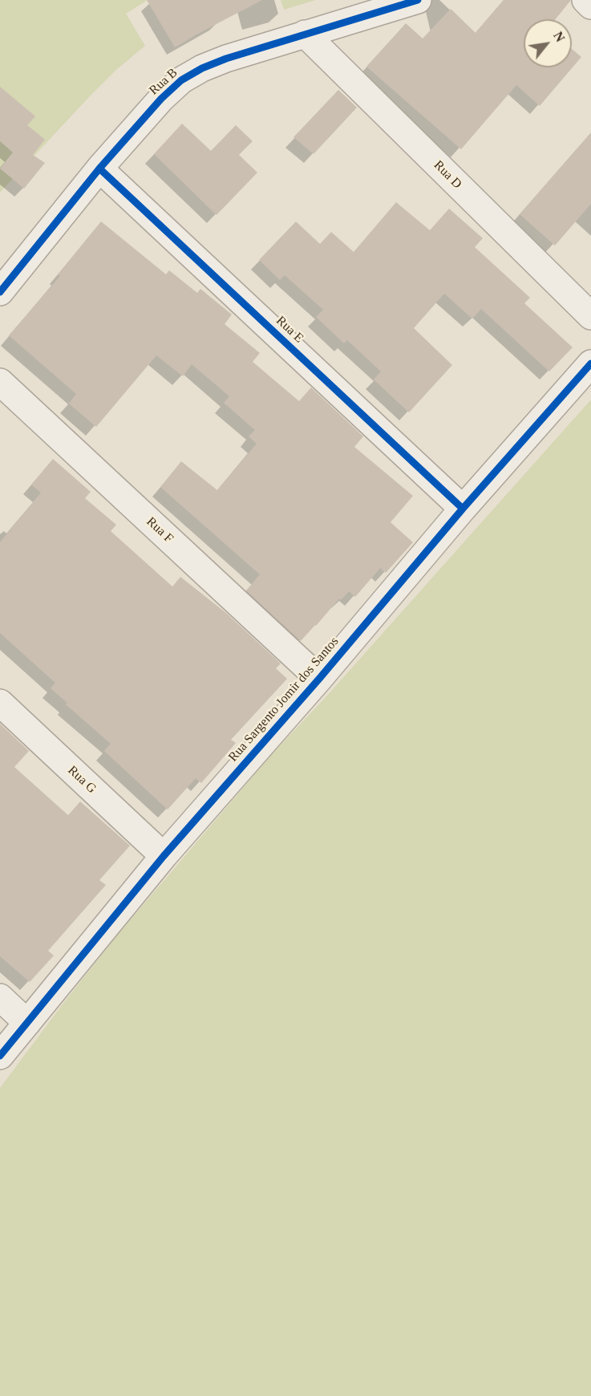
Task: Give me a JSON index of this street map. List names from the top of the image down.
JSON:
{
  "streets": {
    "street": [
      "Rua B",
      "Rua D",
      "Rua E",
      "Rua F",
      "Rua Sargento Jomir dos Santos",
      "Rua G"
    ]
  },
  "crossings": [
    ["Rua B", "Rua D"],
    ["Rua B", "Rua E"],
    ["Rua E", "Rua Sargento Jomir dos Santos"],
    ["Rua F", "Rua Sargento Jomir dos Santos"],
    ["Rua Sargento Jomir dos Santos", "Rua G"]
  ],
  "north": "top right"
}
